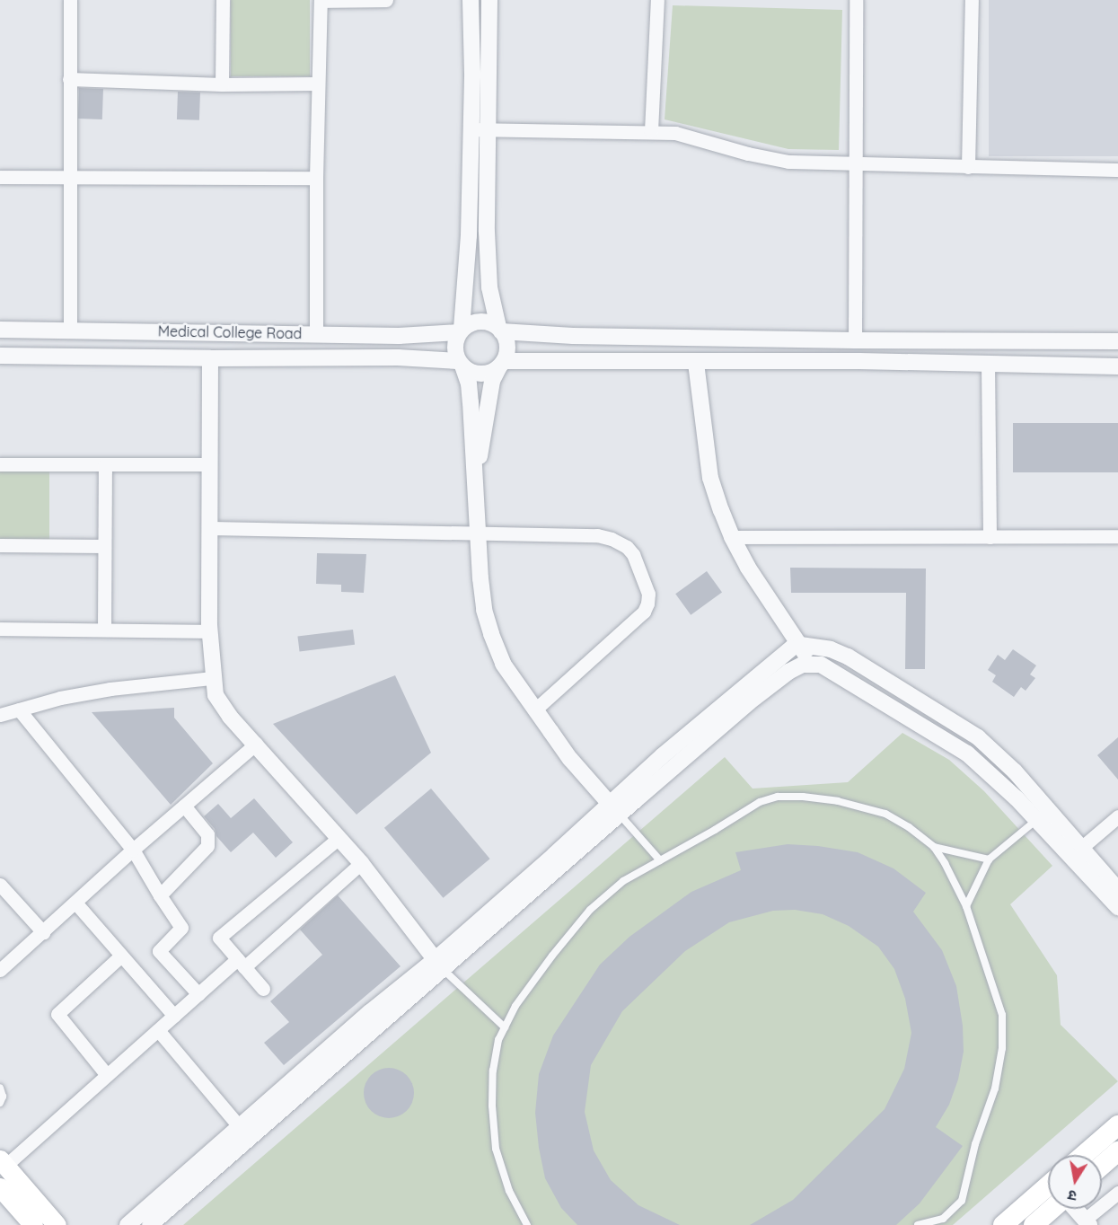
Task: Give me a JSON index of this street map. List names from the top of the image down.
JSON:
{
  "streets": {
    "street": ["Medical College Road"]
  },
  "north": "bottom"
}
